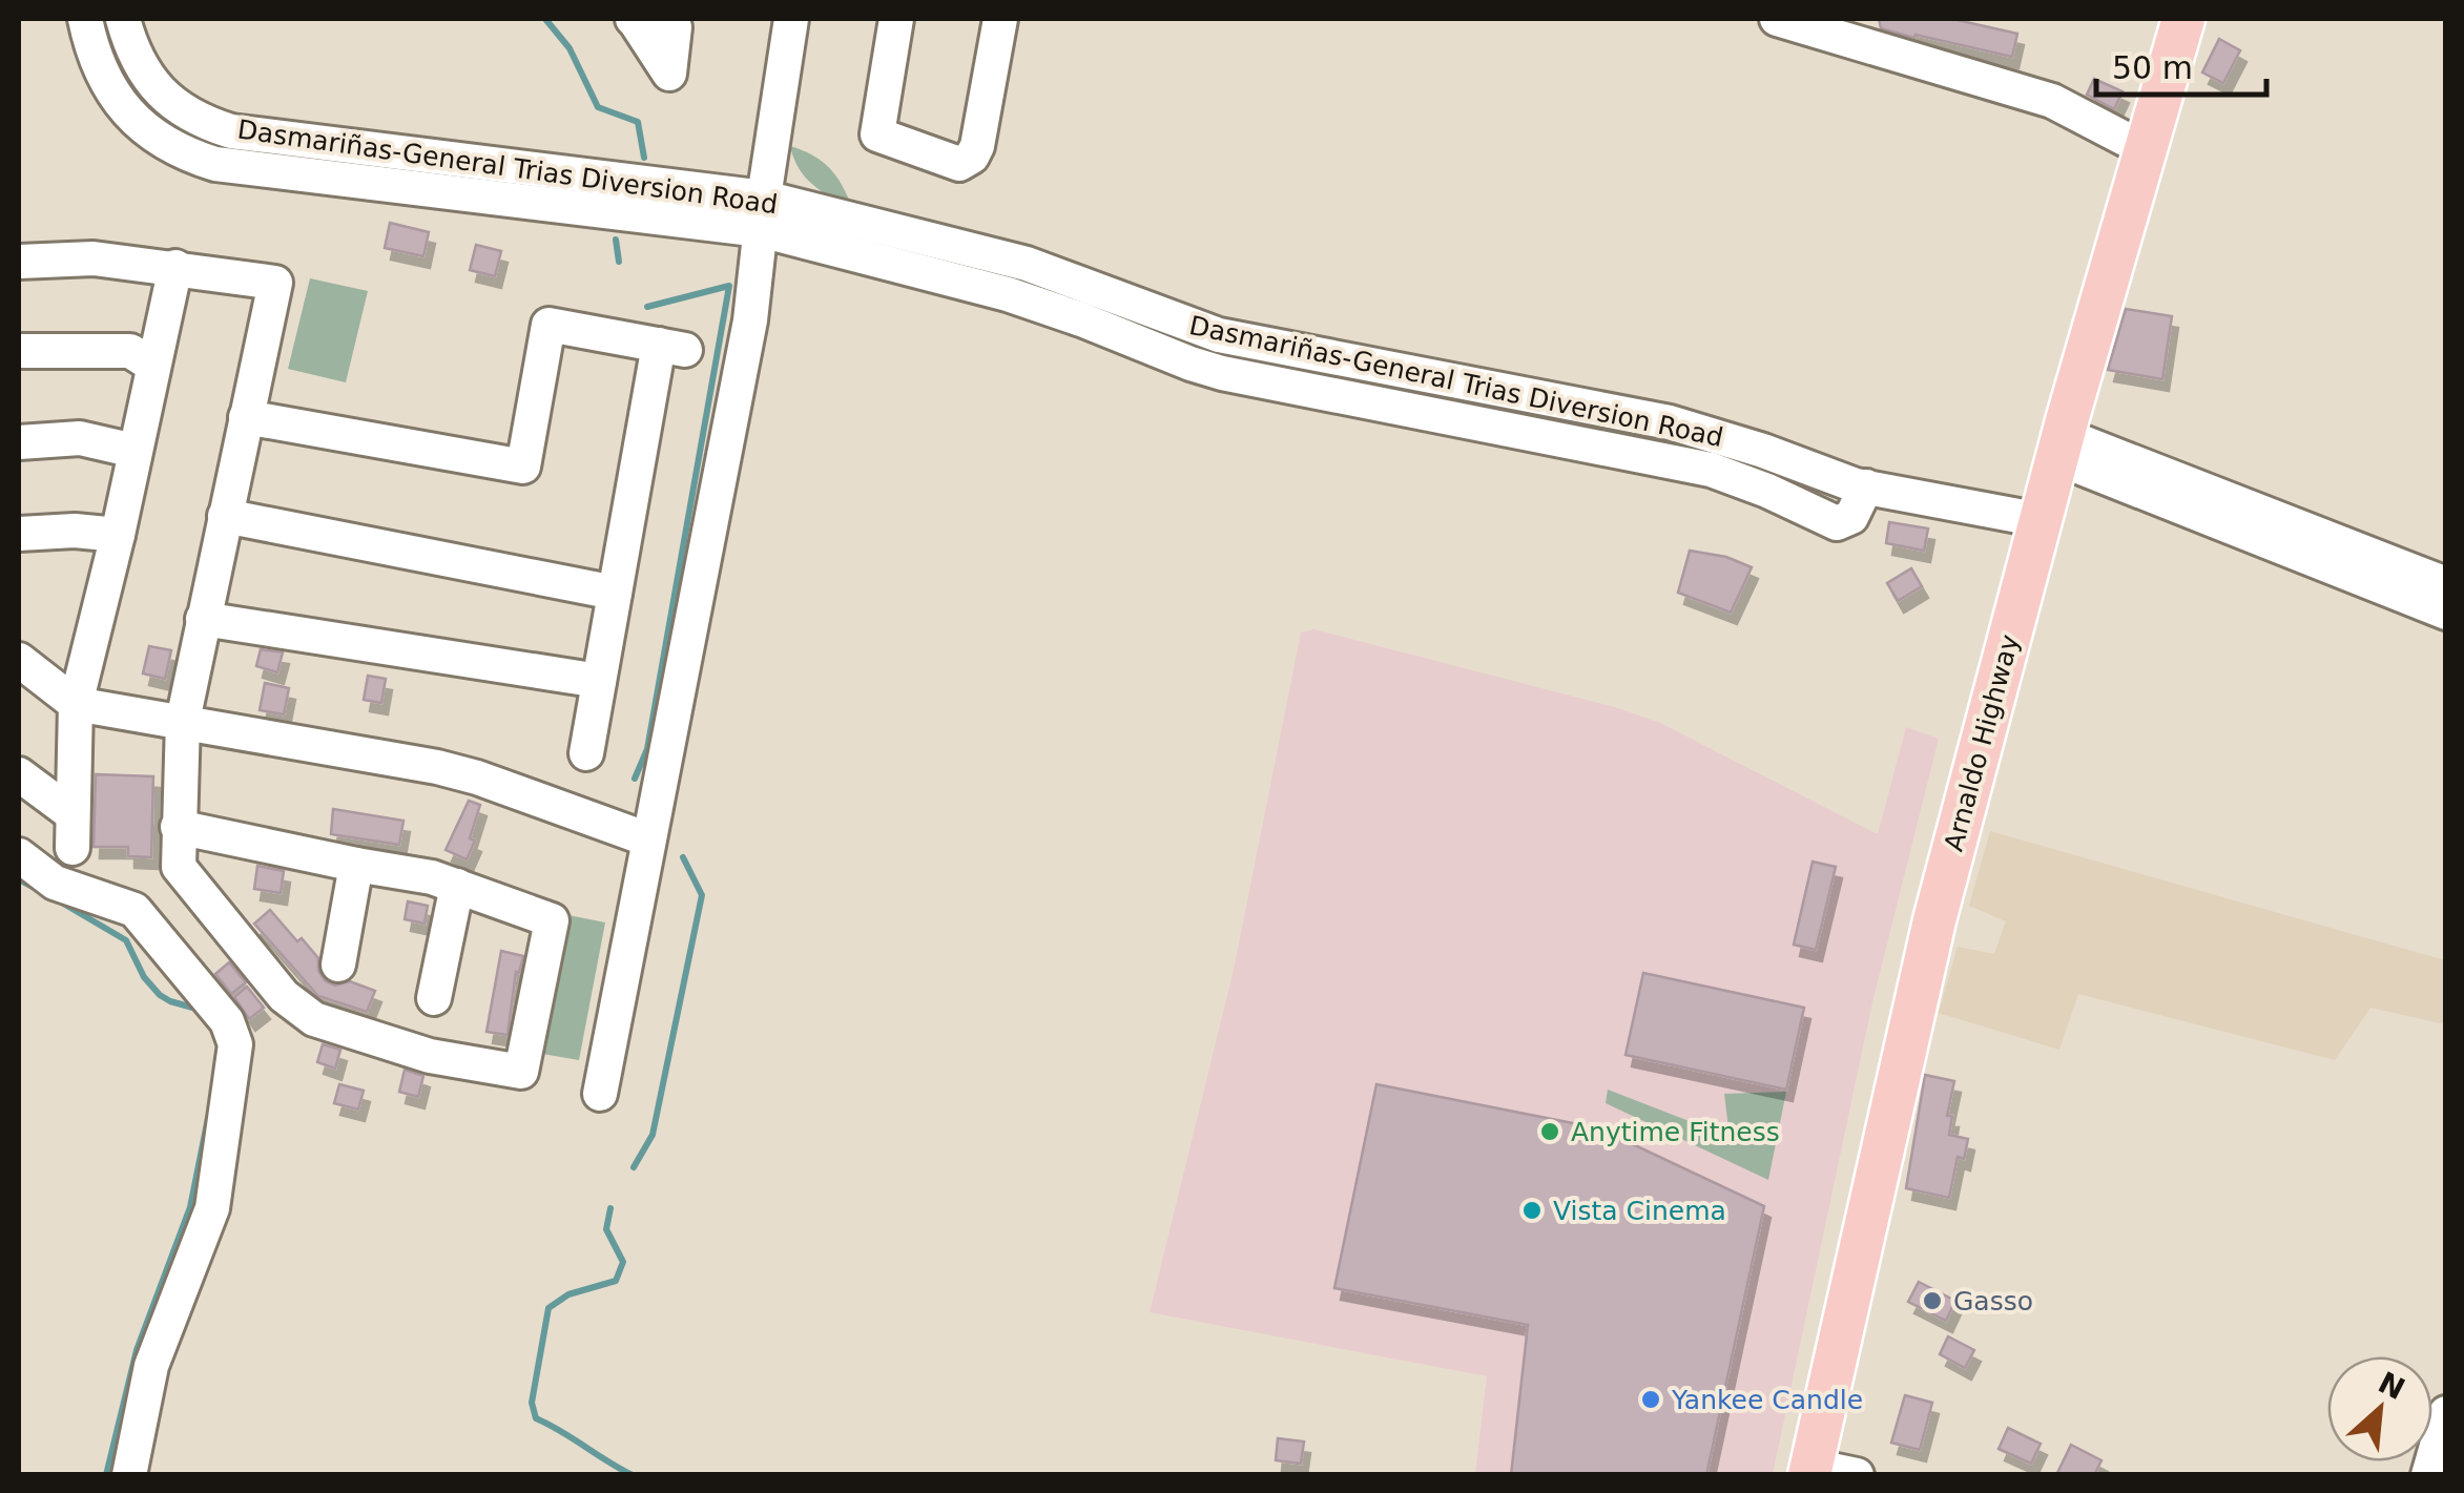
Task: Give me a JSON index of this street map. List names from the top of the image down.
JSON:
{
  "streets": {
    "main road": ["Arnaldo Highway"],
    "street": ["Dasmariñas-General Trias Diversion Road"]
  },
  "crossings": [
    ["Dasmariñas-General Trias Diversion Road", "Arnaldo Highway"]
  ],
  "places": [
    "Anytime Fitness",
    "Vista Cinema",
    "Gasso",
    "Yankee Candle"
  ],
  "scale_bar": "50 m",
  "north": "top right"
}
